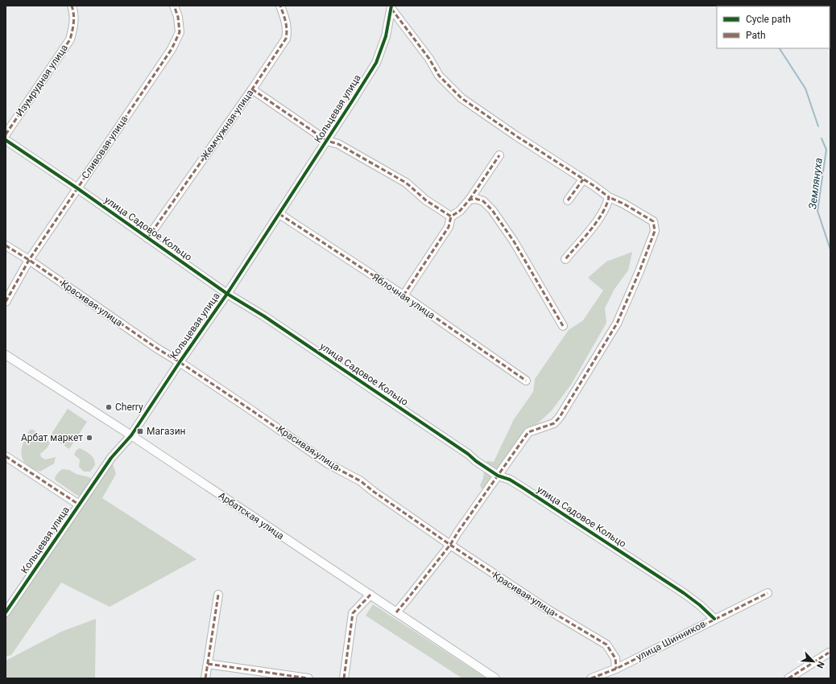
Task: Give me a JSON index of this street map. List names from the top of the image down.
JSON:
{
  "streets": {
    "street": [
      "Изумрудная улица",
      "Кольцевая улица",
      "Жемчужная улица",
      "Сливовая улица",
      "улица Садовое Кольцо",
      "Яблочная улица",
      "Красивая улица",
      "Арбатская улица",
      "улица Шинников"
    ]
  },
  "crossings": [
    ["Кольцевая улица", "улица Садовое Кольцо"],
    ["Кольцевая улица", "Яблочная улица"],
    ["Кольцевая улица", "Красивая улица"],
    ["Кольцевая улица", "Арбатская улица"],
    ["Жемчужная улица", "улица Садовое Кольцо"],
    ["Сливовая улица", "улица Садовое Кольцо"],
    ["Сливовая улица", "Красивая улица"],
    ["улица Садовое Кольцо", "улица Шинников"],
    ["Красивая улица", "улица Шинников"]
  ],
  "water": ["Землянуха"],
  "places": {
    "other": ["Cherry", "Арбат маркет"],
    "transit": ["Магазин"]
  },
  "legend": ["Cycle path", "Path"],
  "north": "bottom right"
}
